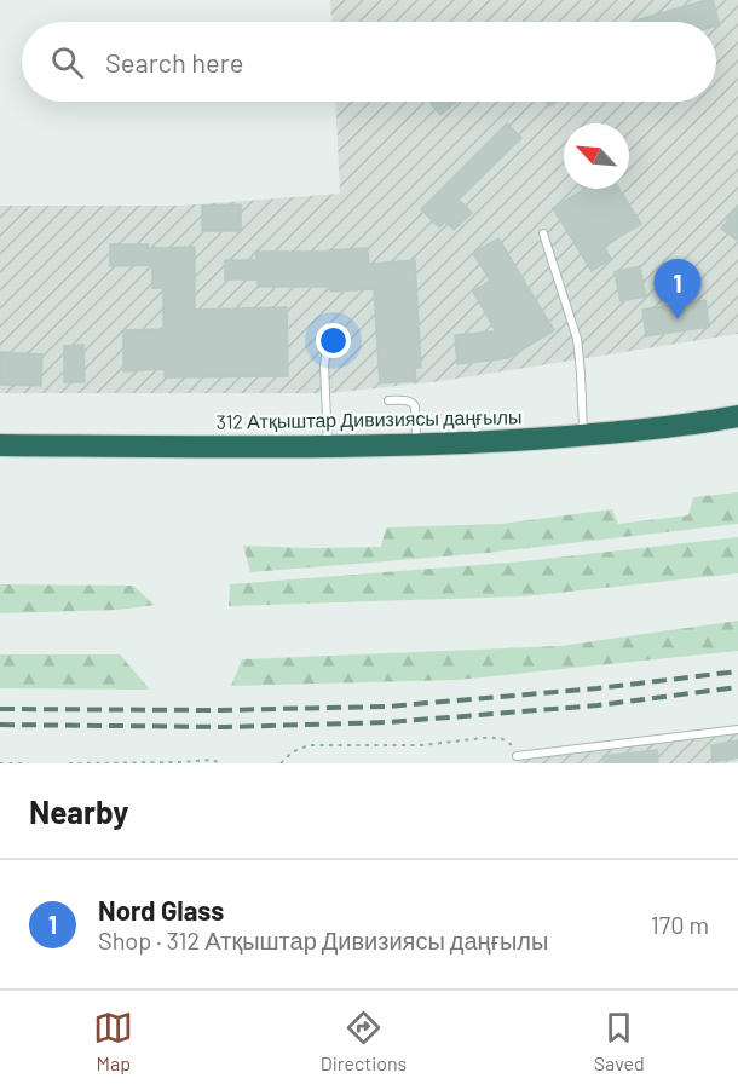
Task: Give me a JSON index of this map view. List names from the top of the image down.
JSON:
{
  "streets": {
    "highway": ["312 Атқыштар Дивизиясы даңғылы"]
  },
  "north": "top left",
  "page": {
    "search": "Search here",
    "pins": "1",
    "heading": "Nearby",
    "list": [
      {
        "mark": "1",
        "name": "Nord Glass",
        "note": "Shop · 312 Атқыштар Дивизиясы даңғылы",
        "value": "170 m"
      }
    ],
    "nav": ["Map", "Directions", "Saved"]
  }
}
